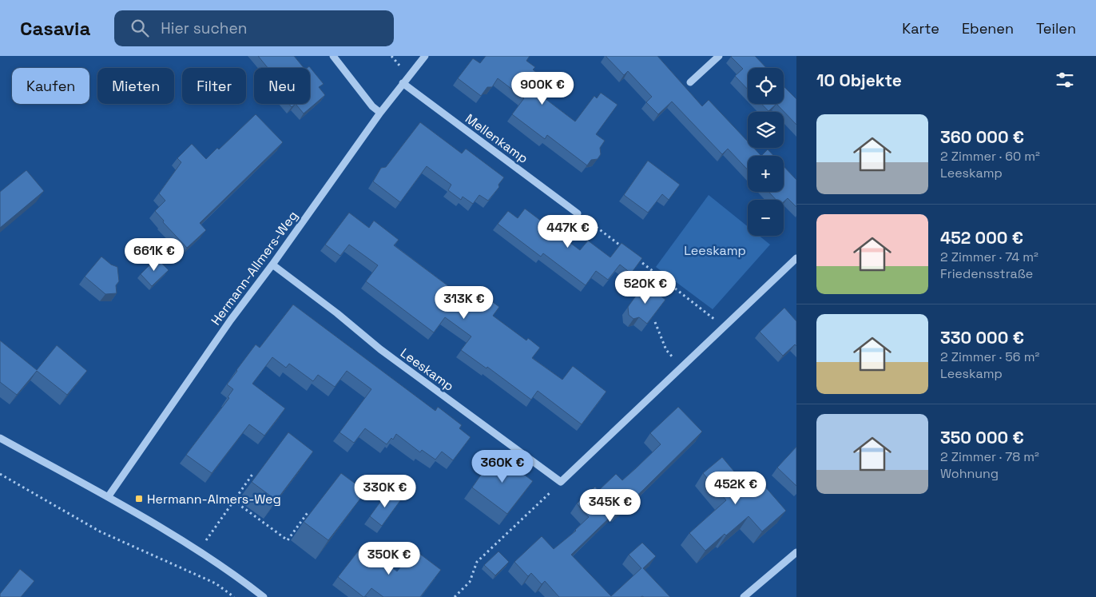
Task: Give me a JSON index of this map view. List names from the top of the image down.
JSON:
{
  "streets": {
    "street": ["Mellenkamp", "Hermann-Allmers-Weg", "Leeskamp"]
  },
  "crossings": [
    ["Mellenkamp", "Hermann-Allmers-Weg"],
    ["Hermann-Allmers-Weg", "Leeskamp"]
  ],
  "parks": ["Leeskamp"],
  "places": {
    "transit": ["Hermann-Almers-Weg"]
  },
  "page": {
    "header": "Casavia",
    "search": "Hier suchen",
    "nav": ["Karte", "Ebenen", "Teilen"],
    "heading": "10 Objekte",
    "map_buttons": ["+", "−"],
    "chip": [
      "Kaufen",
      "Mieten",
      "Filter",
      "Neu"
    ],
    "price": [
      "900K €",
      "447K €",
      "661K €",
      "520K €",
      "313K €",
      "360K €",
      "452K €",
      "330K €",
      "345K €",
      "350K €"
    ],
    "list": [
      {
        "name": "360 000 €",
        "note": "2 Zimmer · 60 m² · Leeskamp"
      },
      {
        "name": "452 000 €",
        "note": "2 Zimmer · 74 m² · Friedensstraße"
      },
      {
        "name": "330 000 €",
        "note": "2 Zimmer · 56 m² · Leeskamp"
      },
      {
        "name": "350 000 €",
        "note": "2 Zimmer · 78 m² · Wohnung"
      }
    ]
  }
}
